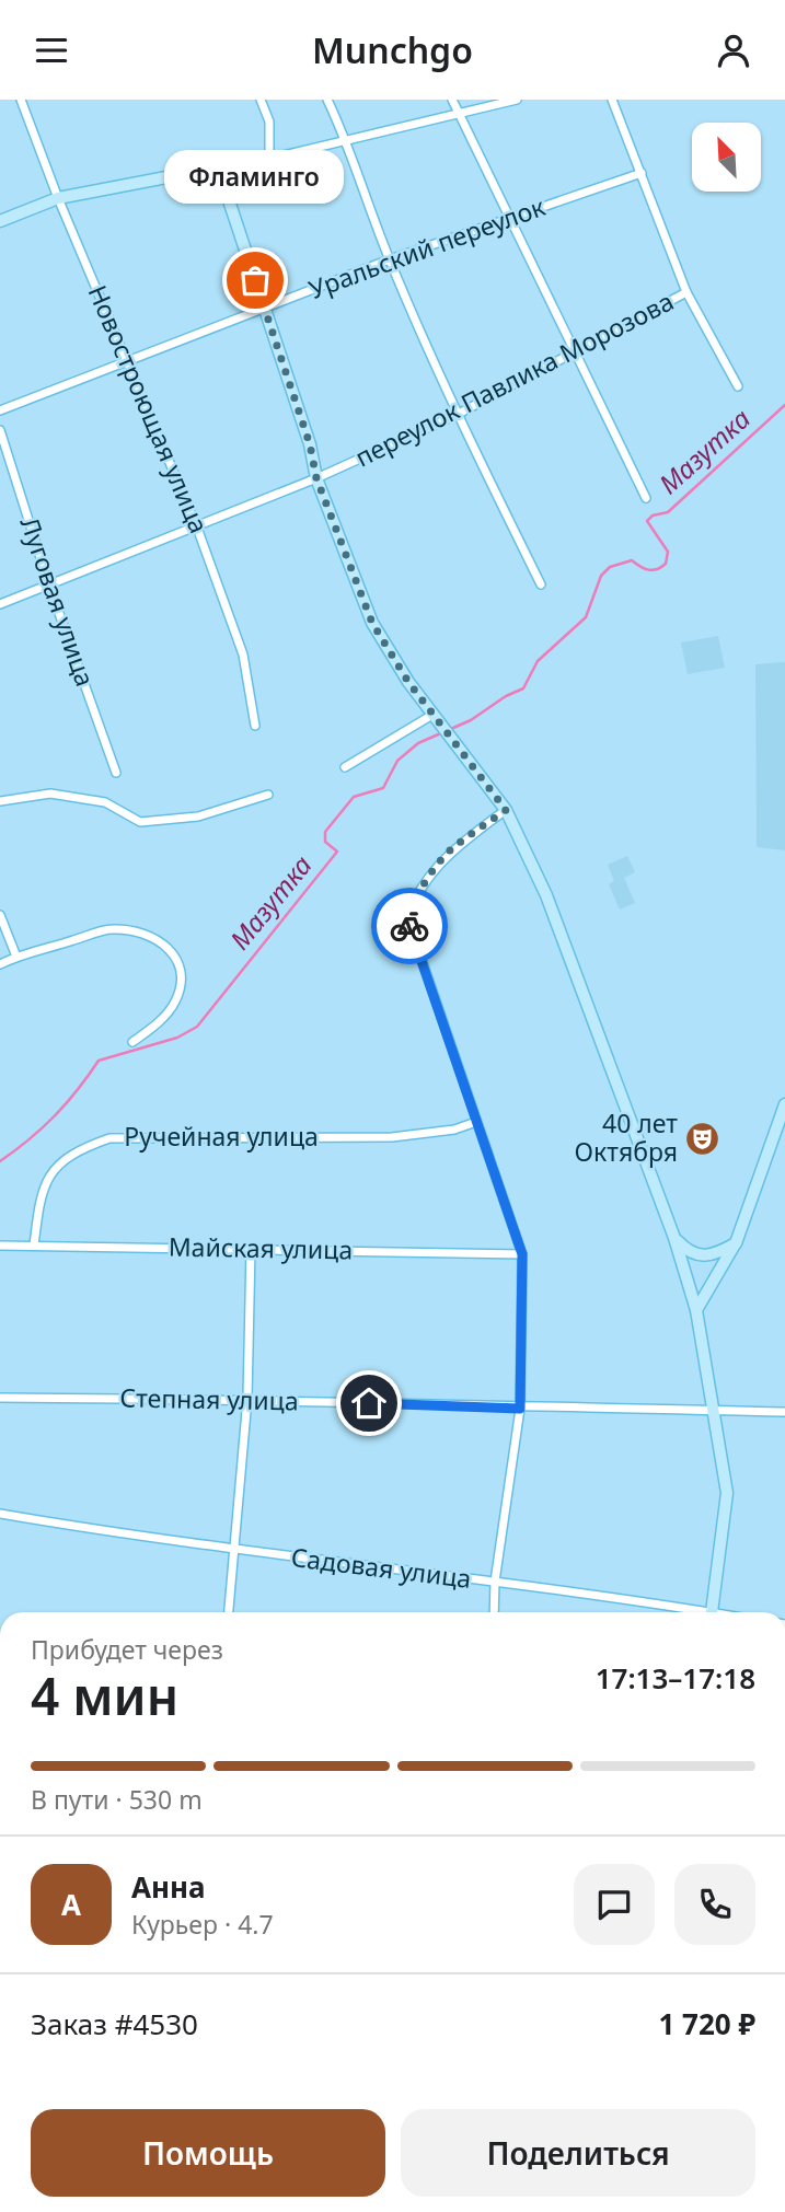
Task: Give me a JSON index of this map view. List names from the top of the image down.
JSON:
{
  "streets": {
    "street": [
      "Уральский переулок",
      "переулок Павлика Морозова",
      "Новостроющая улица",
      "Луговая улица",
      "Ручейная улица",
      "Майская улица",
      "Степная улица",
      "Садовая улица"
    ]
  },
  "crossings": [
    ["Уральский переулок", "Новостроющая улица"],
    ["переулок Павлика Морозова", "Новостроющая улица"],
    ["переулок Павлика Морозова", "Луговая улица"],
    ["Ручейная улица", "Майская улица"]
  ],
  "water": ["Мазутка"],
  "places": {
    "other": ["Фламинго"],
    "theatre": ["40 лет Октября"]
  },
  "north": "top left",
  "page": {
    "header": "Munchgo",
    "bubble": "Фламинго",
    "heading": ["4 мин", "Прибудет через", "17:13–17:18"],
    "panel": [
      "Анна",
      "Курьер · 4.7",
      "Заказ #4530",
      "1 720 ₽"
    ],
    "bar": "В пути · 530 m",
    "round": "А",
    "buttons": ["Помощь", "Поделиться"]
  }
}
